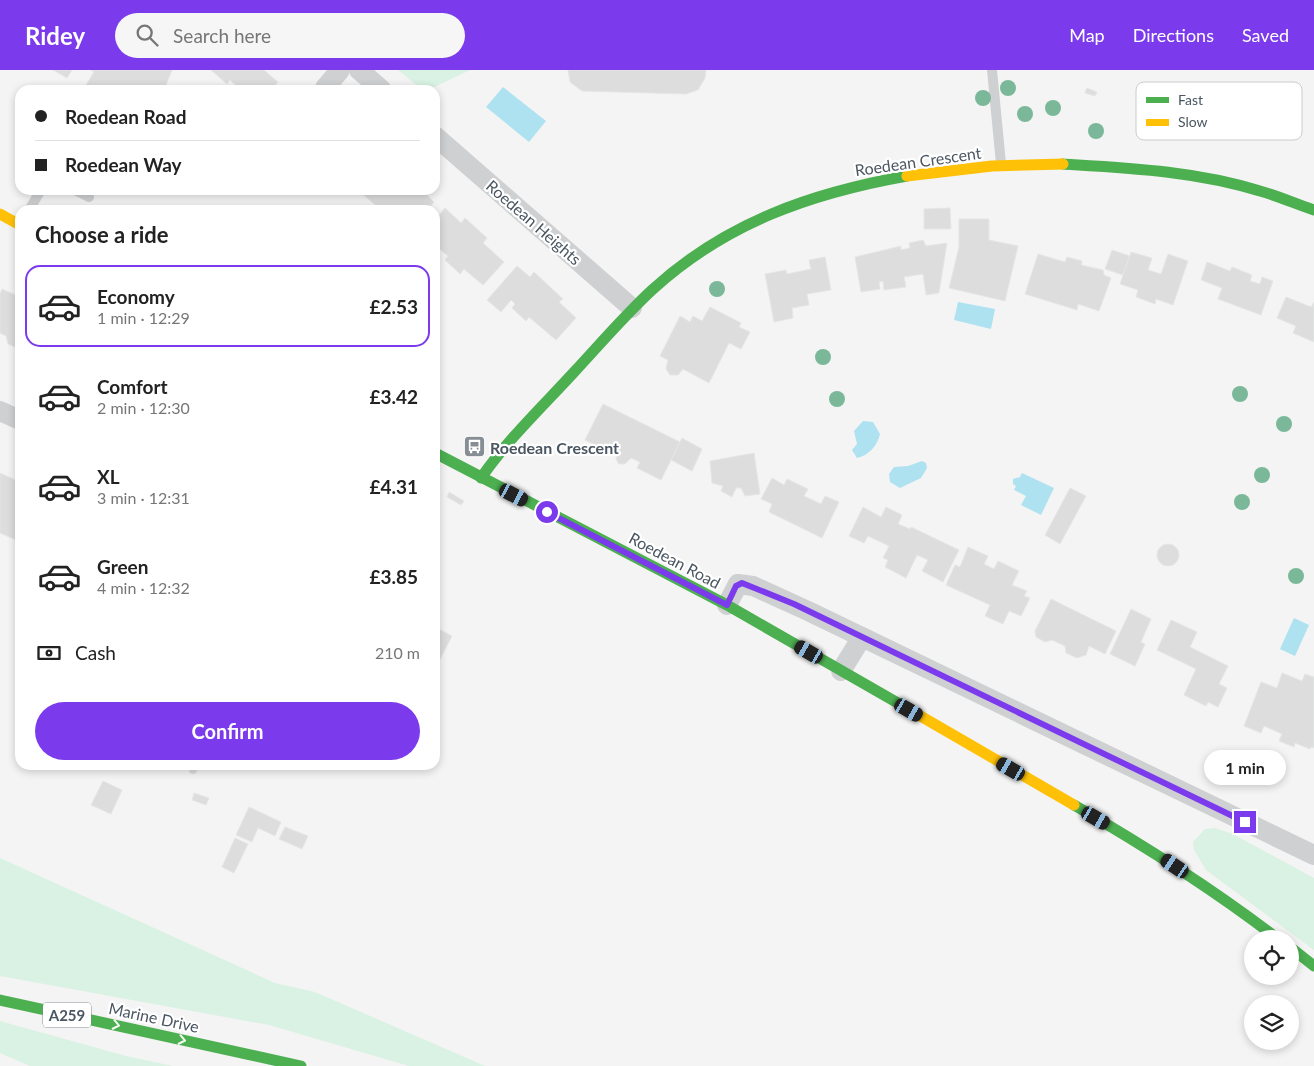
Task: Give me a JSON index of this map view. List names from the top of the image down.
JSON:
{
  "streets": {
    "main road": [
      "Roedean Crescent",
      "Roedean Road",
      "A259",
      "Marine Drive"
    ],
    "street": ["Roedean Heights"]
  },
  "crossings": [
    ["Roedean Crescent", "Roedean Heights"],
    ["Roedean Crescent", "Roedean Road"]
  ],
  "one_way": ["Marine Drive"],
  "places": {
    "bus stop": ["Roedean Crescent"]
  },
  "legend": ["Fast", "Slow"],
  "page": {
    "header": "Ridey",
    "search": "Search here",
    "nav": ["Map", "Directions", "Saved"],
    "banner": ["Roedean Road", "Roedean Way"],
    "heading": "Choose a ride",
    "list": [
      {
        "name": "Economy",
        "note": "1 min · 12:29",
        "value": "£2.53"
      },
      {
        "name": "Comfort",
        "note": "2 min · 12:30",
        "value": "£3.42"
      },
      {
        "name": "XL",
        "note": "3 min · 12:31",
        "value": "£4.31"
      },
      {
        "name": "Green",
        "note": "4 min · 12:32",
        "value": "£3.85"
      }
    ],
    "pay": ["Cash", "210 m"],
    "buttons": "Confirm",
    "bubble": "1 min"
  }
}
